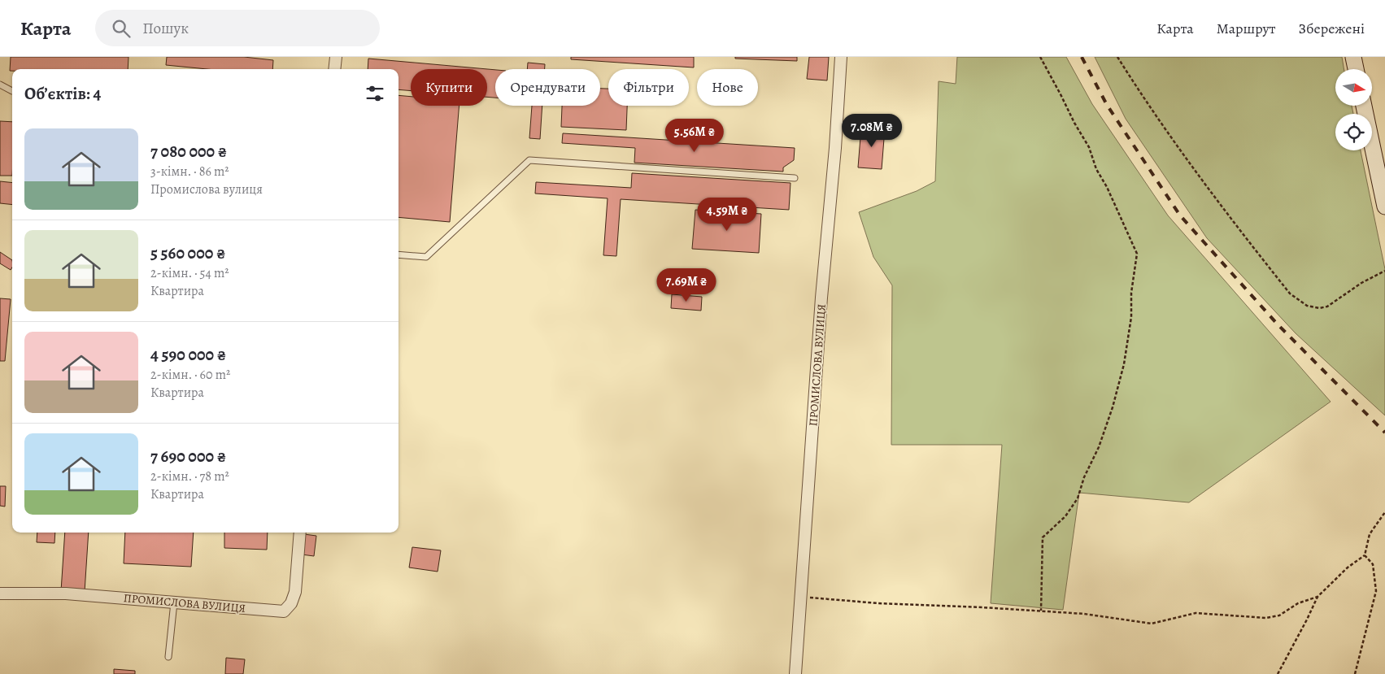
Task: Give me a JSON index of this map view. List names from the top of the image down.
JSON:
{
  "streets": {
    "street": ["ПРОМИСЛОВА ВУЛИЦЯ"]
  },
  "north": "right",
  "page": {
    "header": "Карта",
    "search": "Пошук",
    "nav": ["Карта", "Маршрут", "Збережені"],
    "chip": [
      "Купити",
      "Орендувати",
      "Фільтри",
      "Нове"
    ],
    "heading": "Об’єктів: 4",
    "price": [
      "7.08M ₴",
      "5.56M ₴",
      "4.59M ₴",
      "7.69M ₴"
    ],
    "list": [
      {
        "name": "7 080 000 ₴",
        "note": "3-кімн. · 86 m² · Промислова вулиця"
      },
      {
        "name": "5 560 000 ₴",
        "note": "2-кімн. · 54 m² · Квартира"
      },
      {
        "name": "4 590 000 ₴",
        "note": "2-кімн. · 60 m² · Квартира"
      },
      {
        "name": "7 690 000 ₴",
        "note": "2-кімн. · 78 m² · Квартира"
      }
    ]
  }
}
